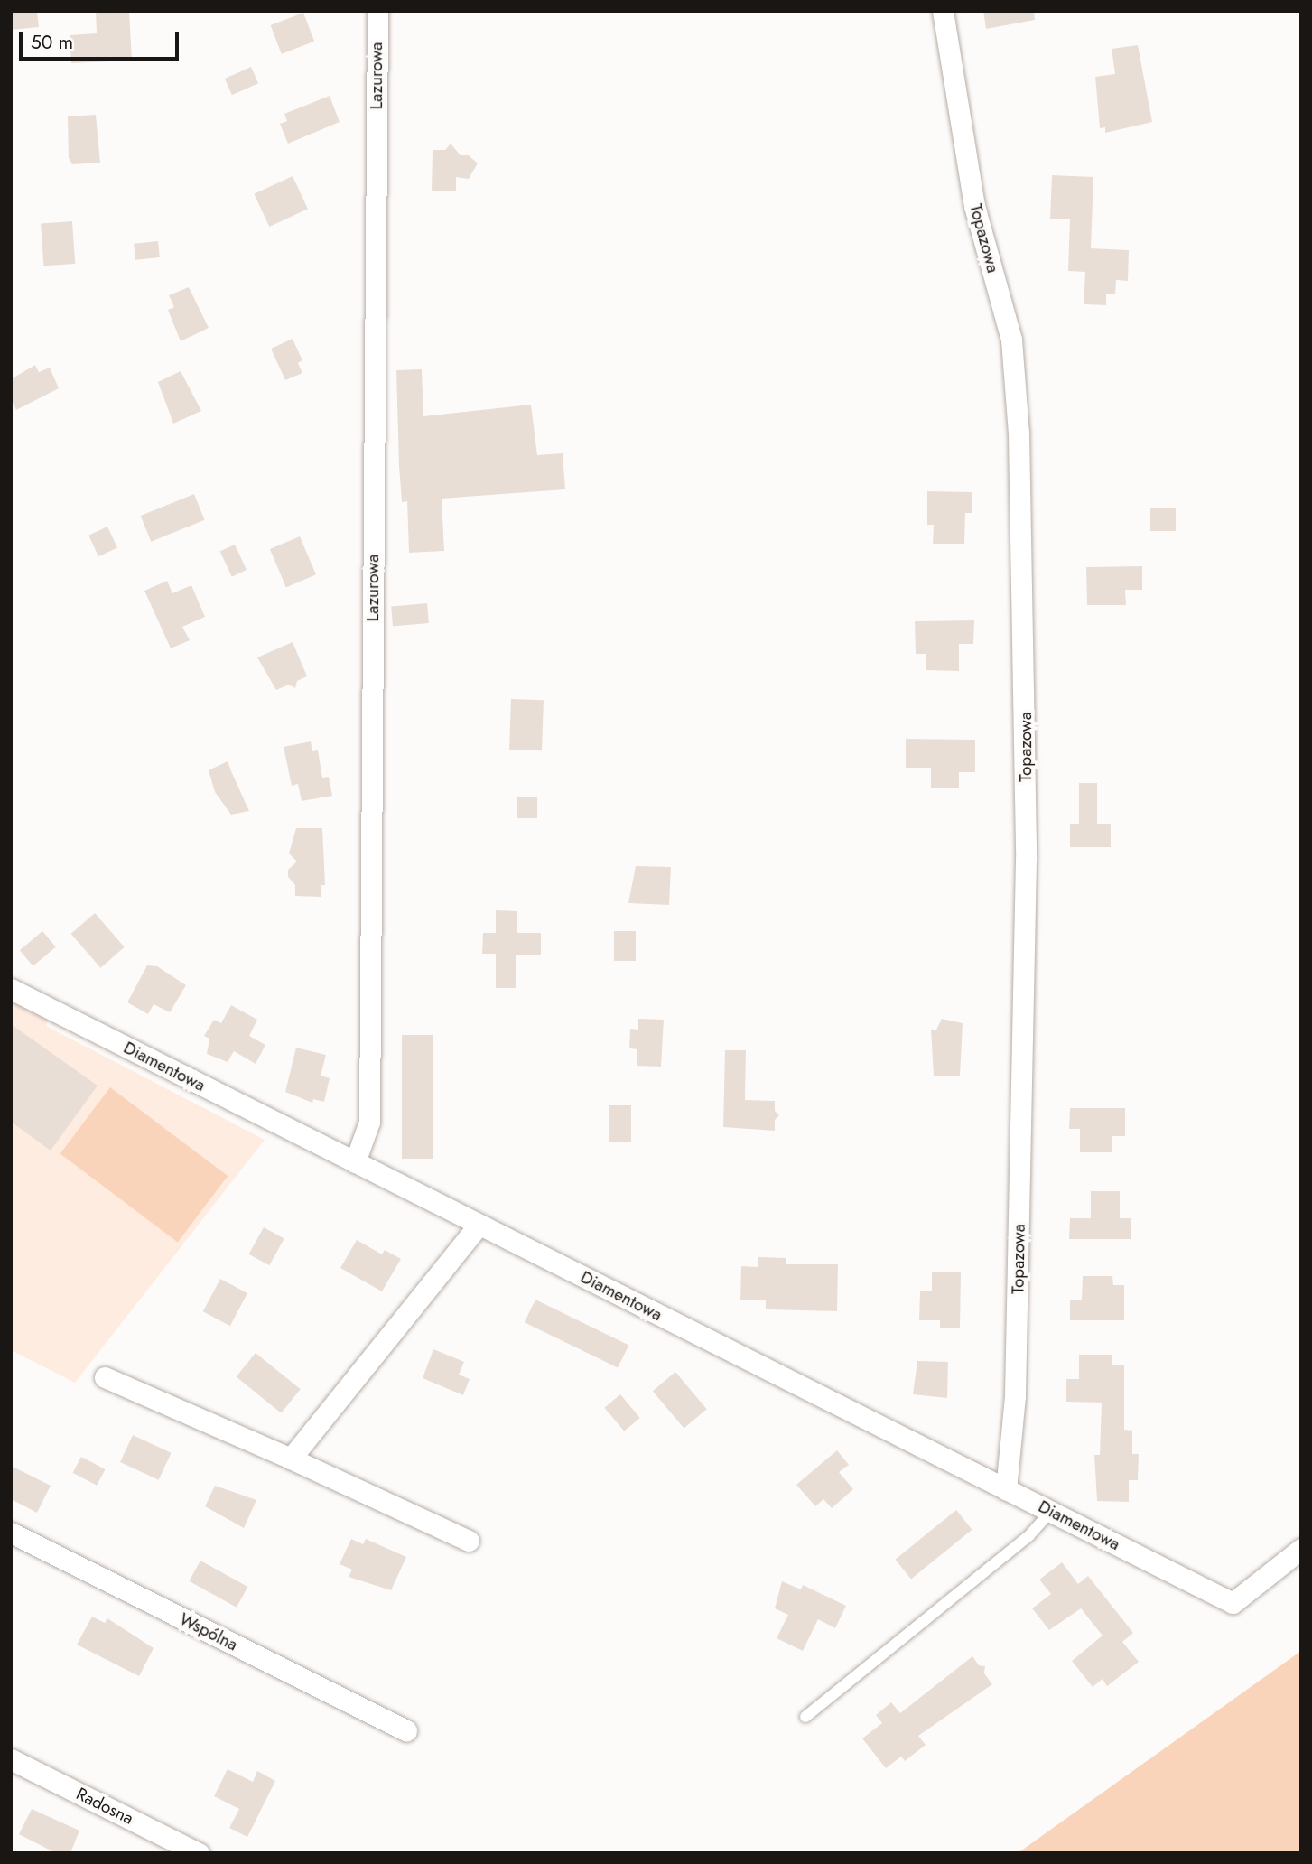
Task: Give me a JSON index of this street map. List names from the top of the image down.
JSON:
{
  "streets": {
    "street": [
      "Lazurowa",
      "Topazowa",
      "Diamentowa",
      "Wspólna",
      "Radosna"
    ]
  },
  "crossings": [
    ["Lazurowa", "Diamentowa"],
    ["Topazowa", "Diamentowa"]
  ],
  "scale_bar": "50 m"
}
